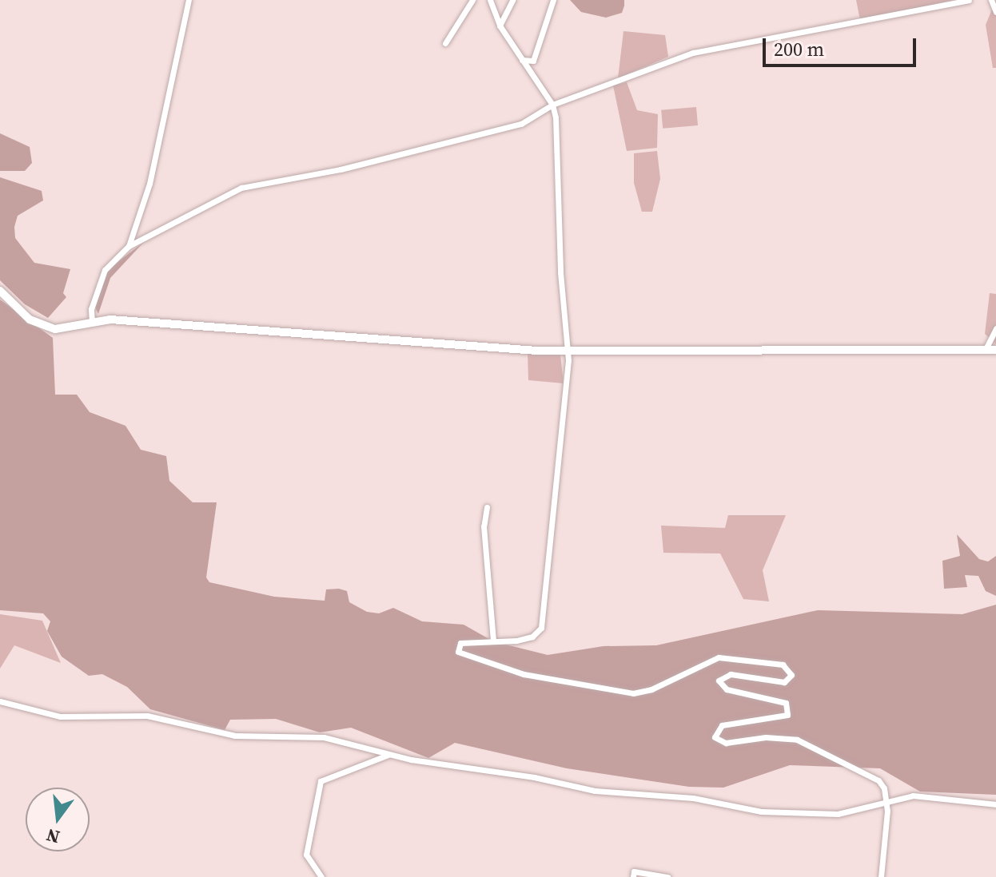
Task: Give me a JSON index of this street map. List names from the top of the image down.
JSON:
{
  "scale_bar": "200 m",
  "north": "bottom"
}
